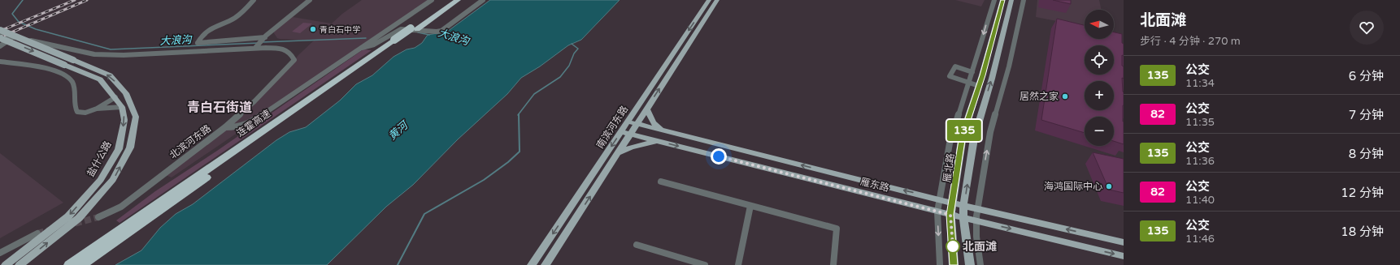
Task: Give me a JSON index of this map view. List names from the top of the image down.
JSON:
{
  "streets": {
    "highway": ["连霍高速"],
    "main road": [
      "南滨河东路",
      "盐什公路",
      "雁北路",
      "雁东路"
    ],
    "street": ["北滨河东路"]
  },
  "crossings": [
    ["南滨河东路", "雁东路"],
    ["雁北路", "雁东路"]
  ],
  "districts": ["青白石街道"],
  "water": ["大浪沟", "黄河"],
  "places": [
    "青白石中学",
    "居然之家",
    "海鸿国际中心",
    "北面滩"
  ],
  "lines": ["bus line 135"],
  "north": "left",
  "page": {
    "on_map": "135",
    "heading": ["北面滩", "步行 · 4 分钟 · 270 m"],
    "map_buttons": ["+", "−"],
    "list": [
      {
        "mark": "135",
        "name": "公交",
        "note": "11:34",
        "value": "6 分钟"
      },
      {
        "mark": "82",
        "name": "公交",
        "note": "11:35",
        "value": "7 分钟"
      },
      {
        "mark": "135",
        "name": "公交",
        "note": "11:36",
        "value": "8 分钟"
      },
      {
        "mark": "82",
        "name": "公交",
        "note": "11:40",
        "value": "12 分钟"
      },
      {
        "mark": "135",
        "name": "公交",
        "note": "11:46",
        "value": "18 分钟"
      }
    ]
  }
}
